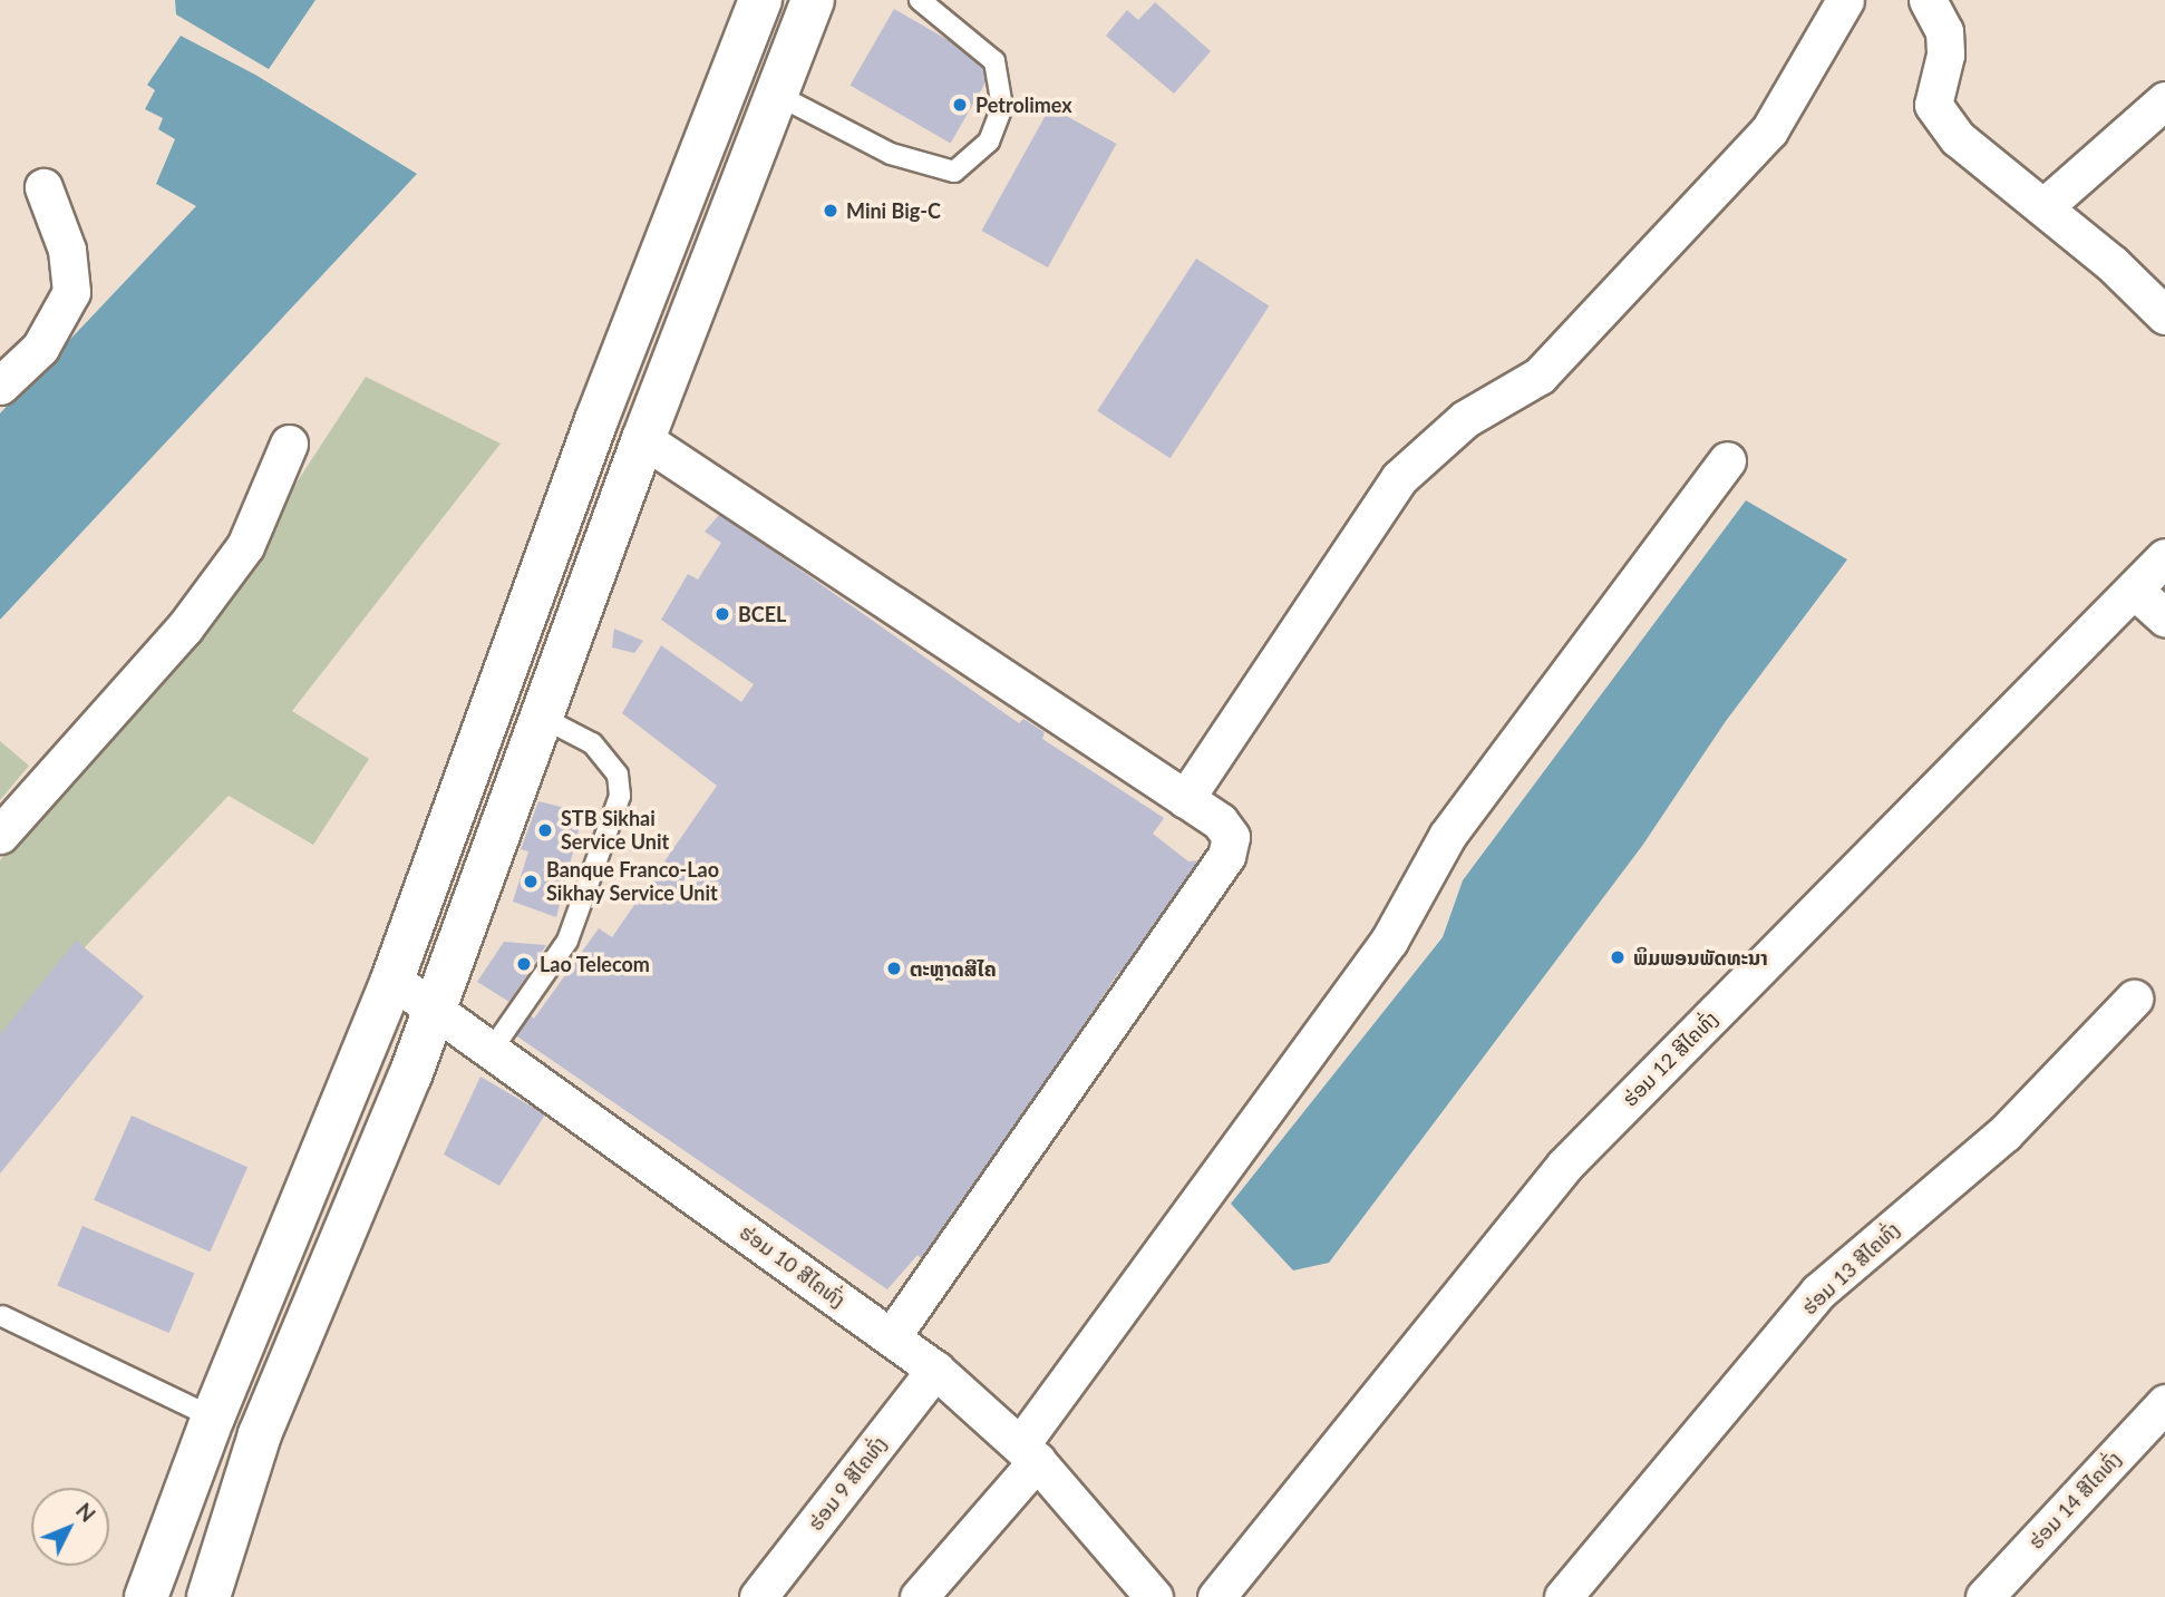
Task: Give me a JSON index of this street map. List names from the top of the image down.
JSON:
{
  "streets": {
    "street": [
      "ຮ່ອມ 12 ສີໄຄທົ່ງ",
      "ຮ່ອມ 10 ສີໄຄທົ່ງ",
      "ຮ່ອມ 13 ສີໄຄທົ່ງ",
      "ຮ່ອມ 9 ສີໄຄທົ່ງ",
      "ຮ່ອມ 14 ສີໄຄທົ່ງ"
    ]
  },
  "crossings": [
    ["ຮ່ອມ 10 ສີໄຄທົ່ງ", "ຮ່ອມ 9 ສີໄຄທົ່ງ"]
  ],
  "places": [
    "Petrolimex",
    "Mini Big-C",
    "BCEL",
    "STB Sikhai Service Unit",
    "Banque Franco-Lao Sikhay Service Unit",
    "ພິມພອນພັດທະນາ",
    "Lao Telecom",
    "ຕະຫຼາດສີໄຄ"
  ],
  "north": "top right"
}
